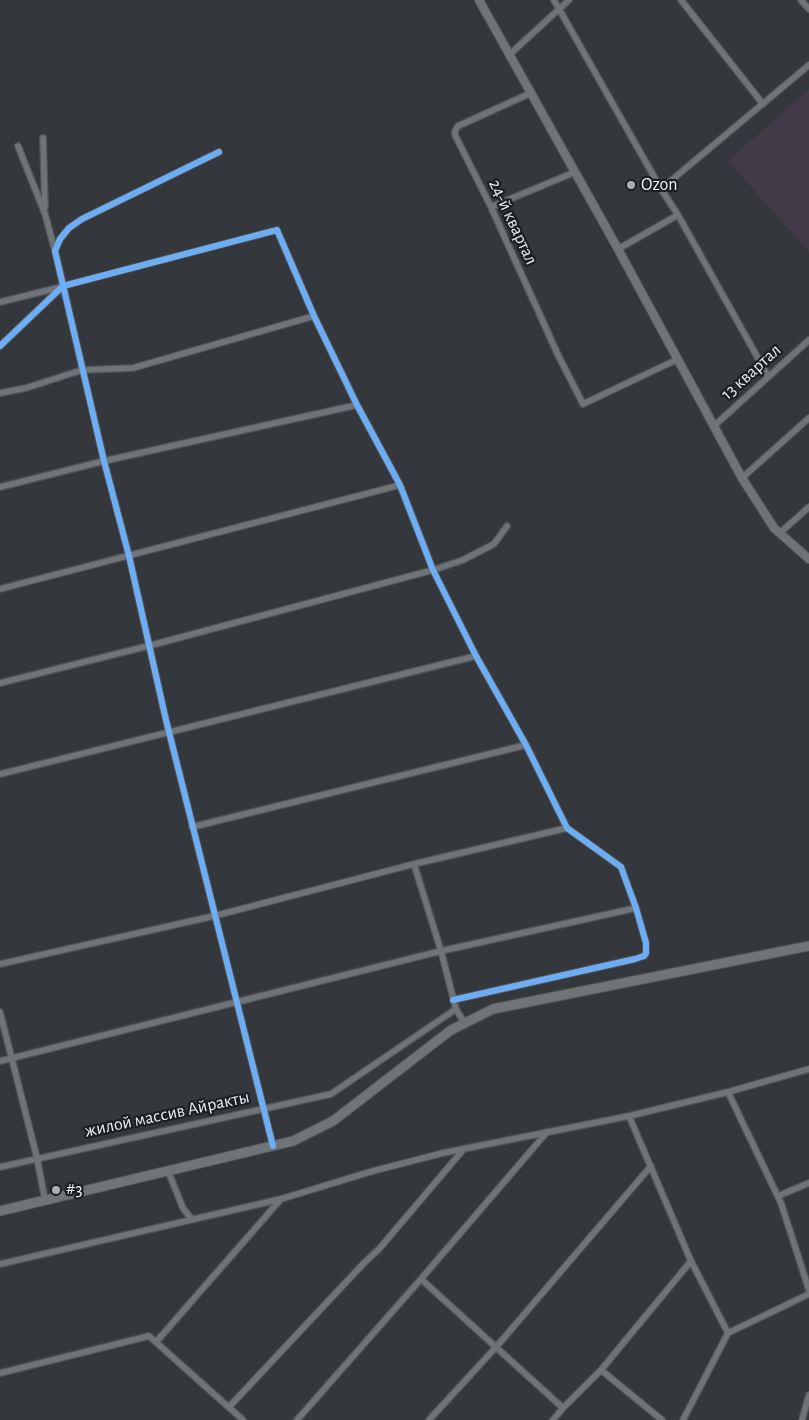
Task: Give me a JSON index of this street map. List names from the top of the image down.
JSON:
{
  "streets": {
    "street": ["24-й квартал", "13 квартал", "жилой массив Айракты"]
  },
  "places": ["Ozon", "#3"]
}
